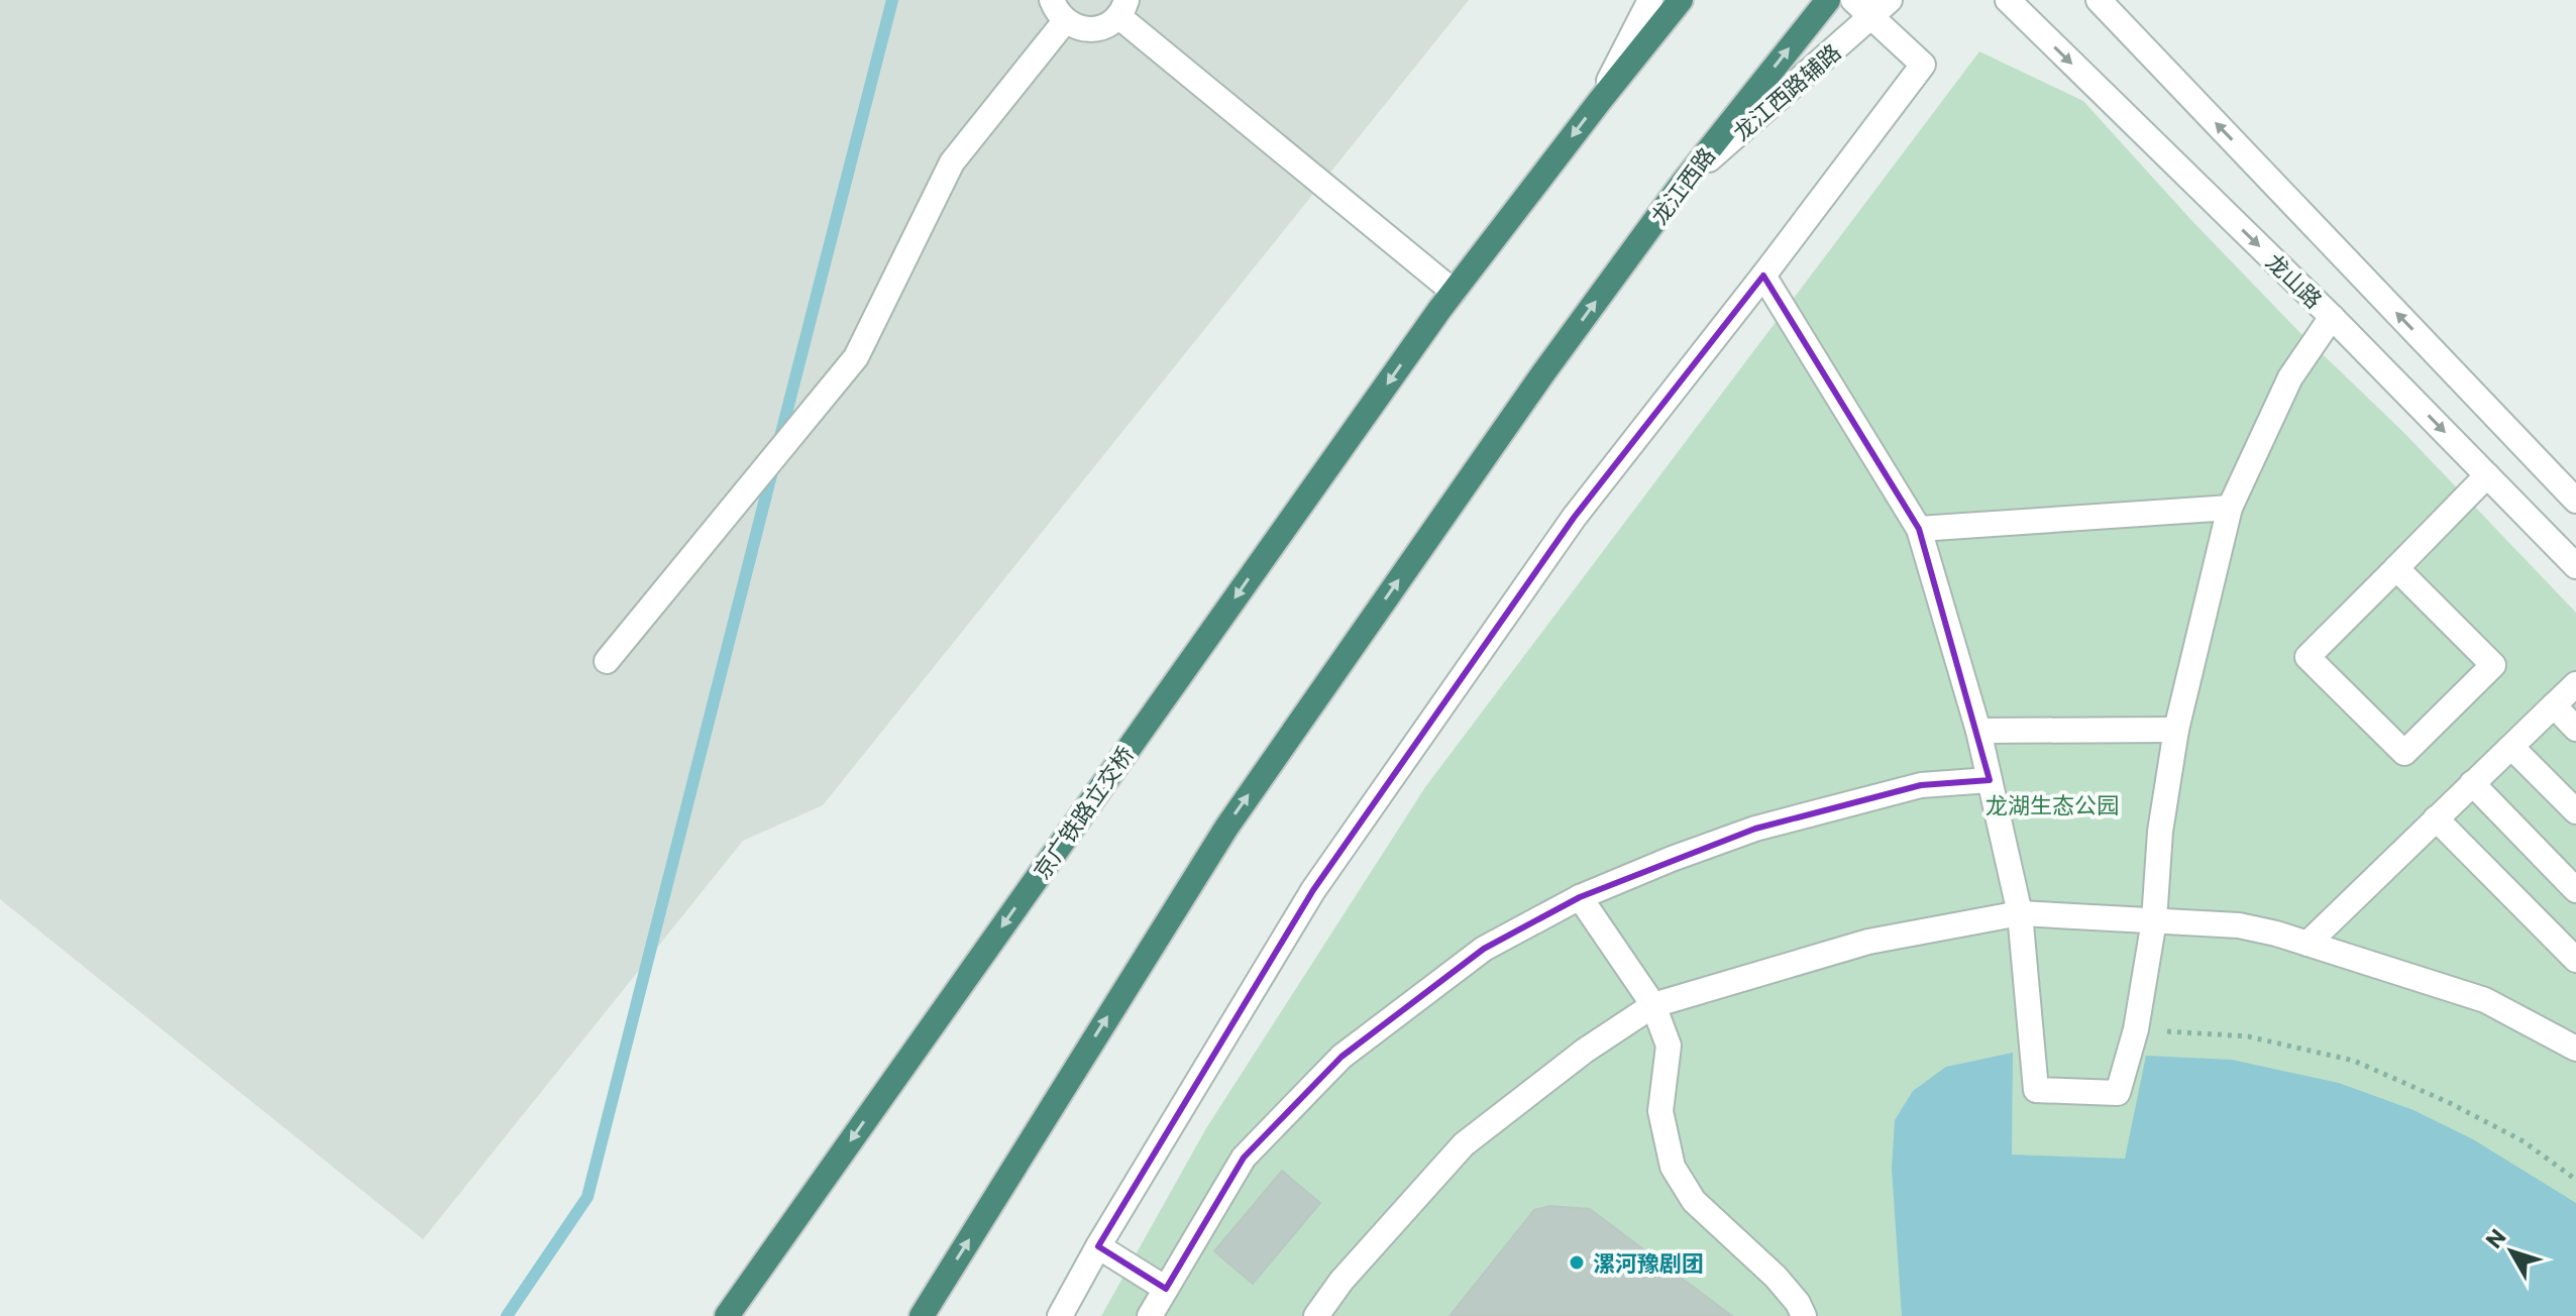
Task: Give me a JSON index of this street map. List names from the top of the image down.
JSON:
{
  "streets": {
    "highway": ["龙江西路", "京广铁路立交桥"],
    "street": ["龙江西路辅路", "龙山路"]
  },
  "crossings": [
    ["龙江西路辅路", "龙江西路"]
  ],
  "one_way": ["龙江西路", "京广铁路立交桥"],
  "parks": ["龙湖生态公园"],
  "places": ["漯河豫剧团"],
  "north": "top left"
}
